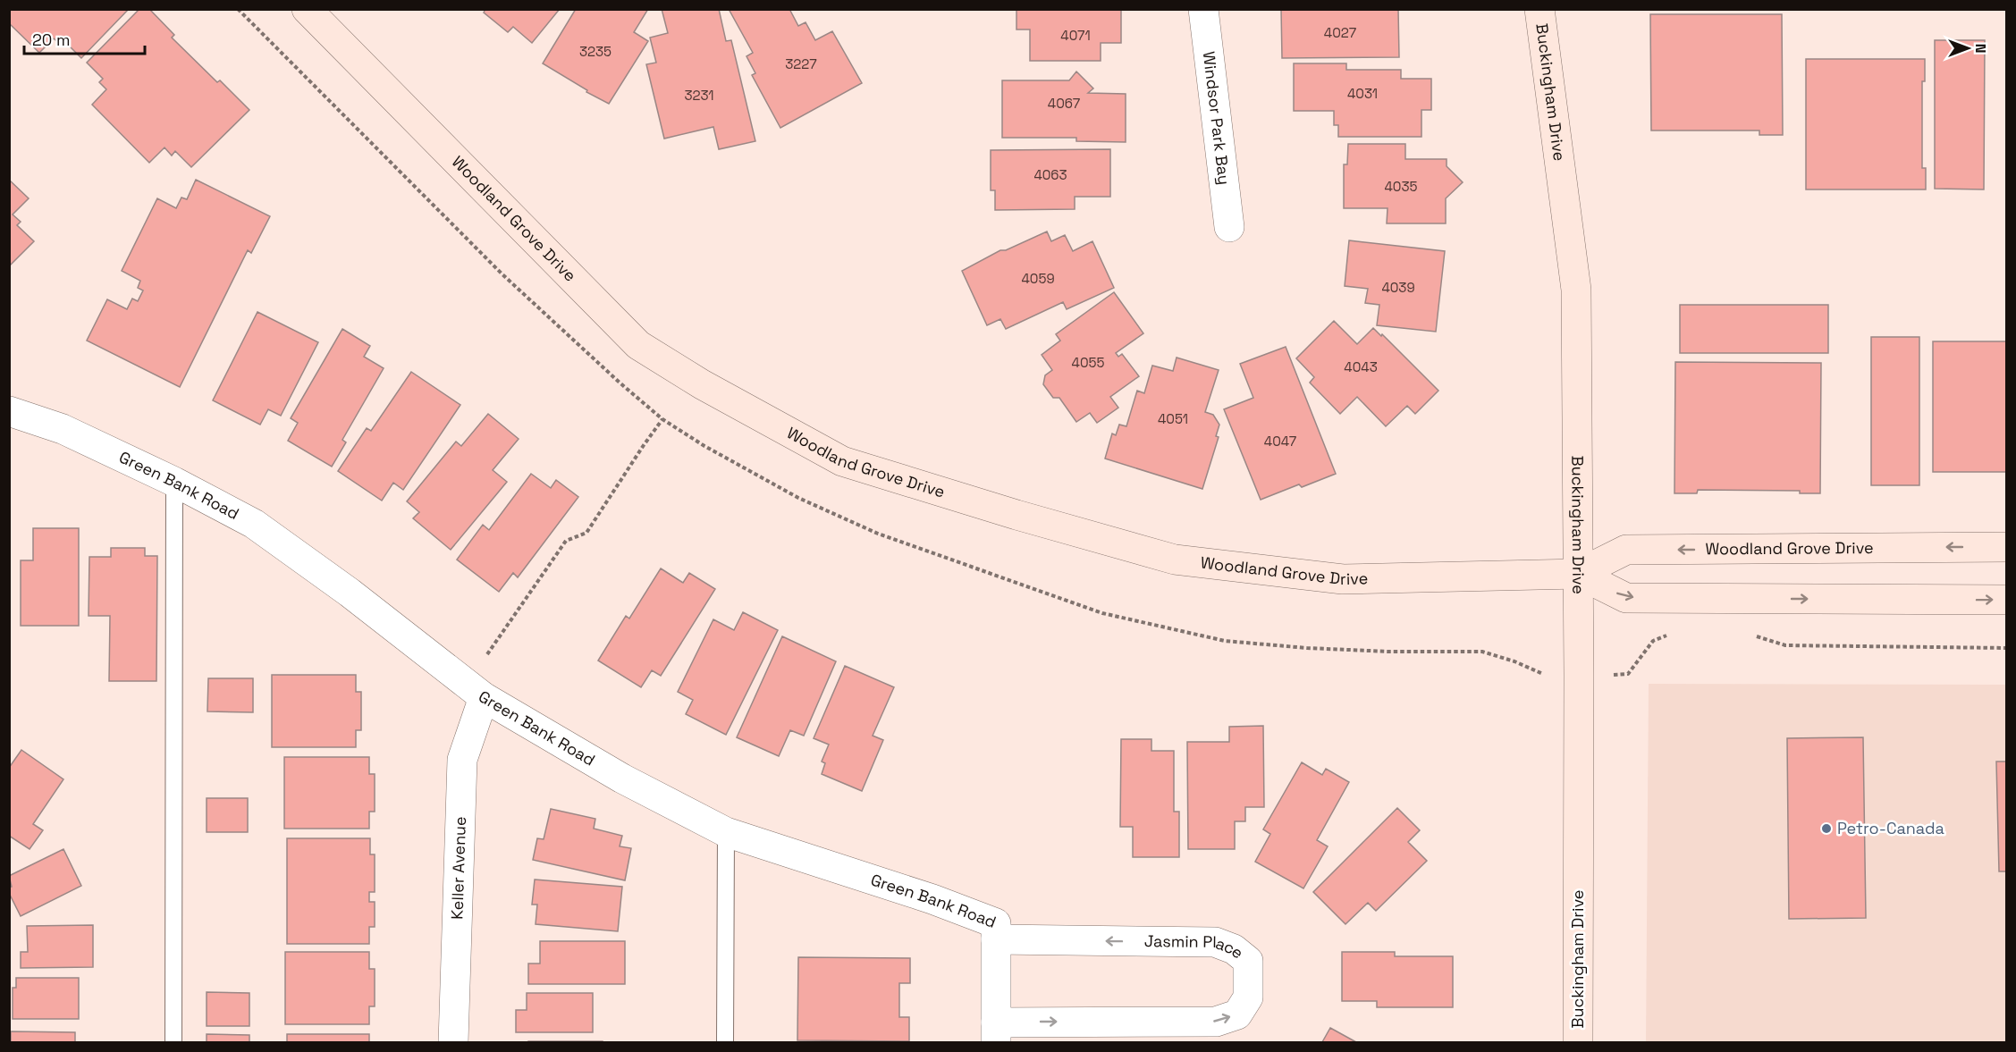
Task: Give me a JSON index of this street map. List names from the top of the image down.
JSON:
{
  "streets": {
    "street": [
      "Buckingham Drive",
      "Windsor Park Bay",
      "Woodland Grove Drive",
      "Green Bank Road",
      "Keller Avenue",
      "Jasmin Place"
    ]
  },
  "crossings": [
    ["Buckingham Drive", "Woodland Grove Drive"],
    ["Green Bank Road", "Keller Avenue"],
    ["Green Bank Road", "Jasmin Place"]
  ],
  "places": ["Petro-Canada"],
  "house_numbers": [
    "4027",
    "4071",
    "3235",
    "3227",
    "4031",
    "3231",
    "4067",
    "4063",
    "4035",
    "4059",
    "4039",
    "4055",
    "4043",
    "4051",
    "4047"
  ],
  "scale_bar": "20 m",
  "north": "right"
}
